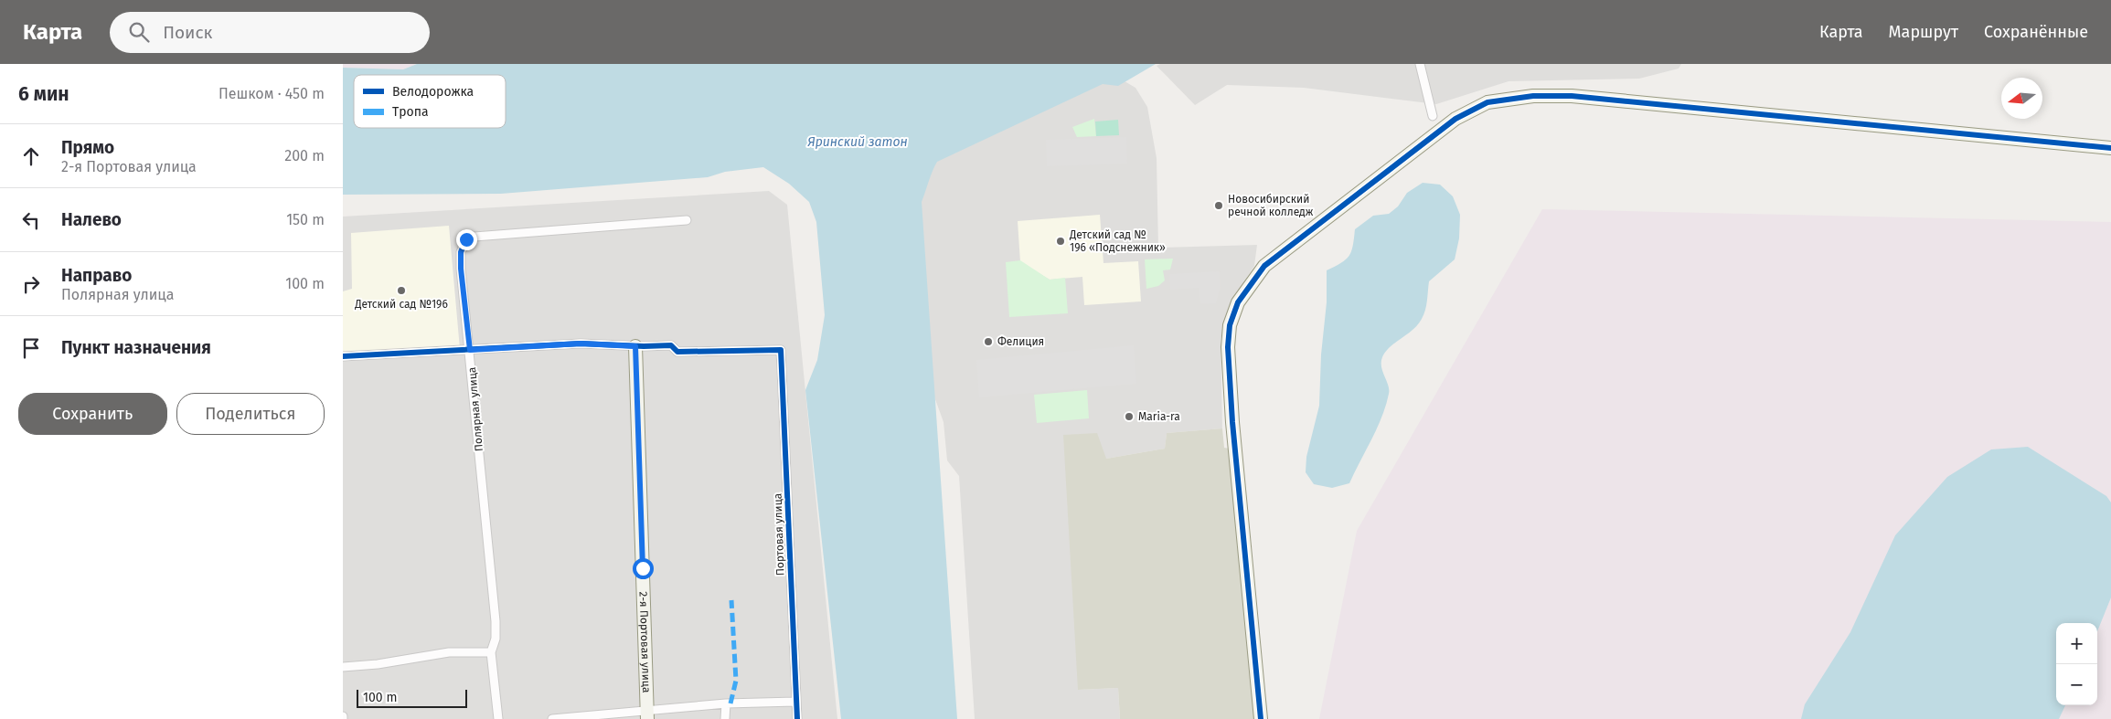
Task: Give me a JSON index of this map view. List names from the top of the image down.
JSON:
{
  "streets": {
    "street": ["Полярная улица", "Портовая улица", "2-я Портовая улица"]
  },
  "crossings": [
    ["Портовая улица", "2-я Портовая улица"]
  ],
  "water": ["Яринский затон"],
  "places": [
    "Новосибирский речной колледж",
    "Детский сад № 196 «Подснежник»",
    "Детский сад №196",
    "Фелиция",
    "Maria-ra"
  ],
  "legend": ["Велодорожка", "Тропа"],
  "scale_bar": "100 m",
  "north": "left",
  "page": {
    "header": "Карта",
    "search": "Поиск",
    "nav": ["Карта", "Маршрут", "Сохранённые"],
    "heading": ["6 мин", "Пешком · 450 m"],
    "list": [
      ["Прямо", "2-я Портовая улица", "200 m"],
      ["Налево", "150 m"],
      ["Направо", "Полярная улица", "100 m"],
      "Пункт назначения"
    ],
    "buttons": ["Сохранить", "Поделиться"],
    "map_buttons": ["+", "−"],
    "scale": "100 m"
  }
}
